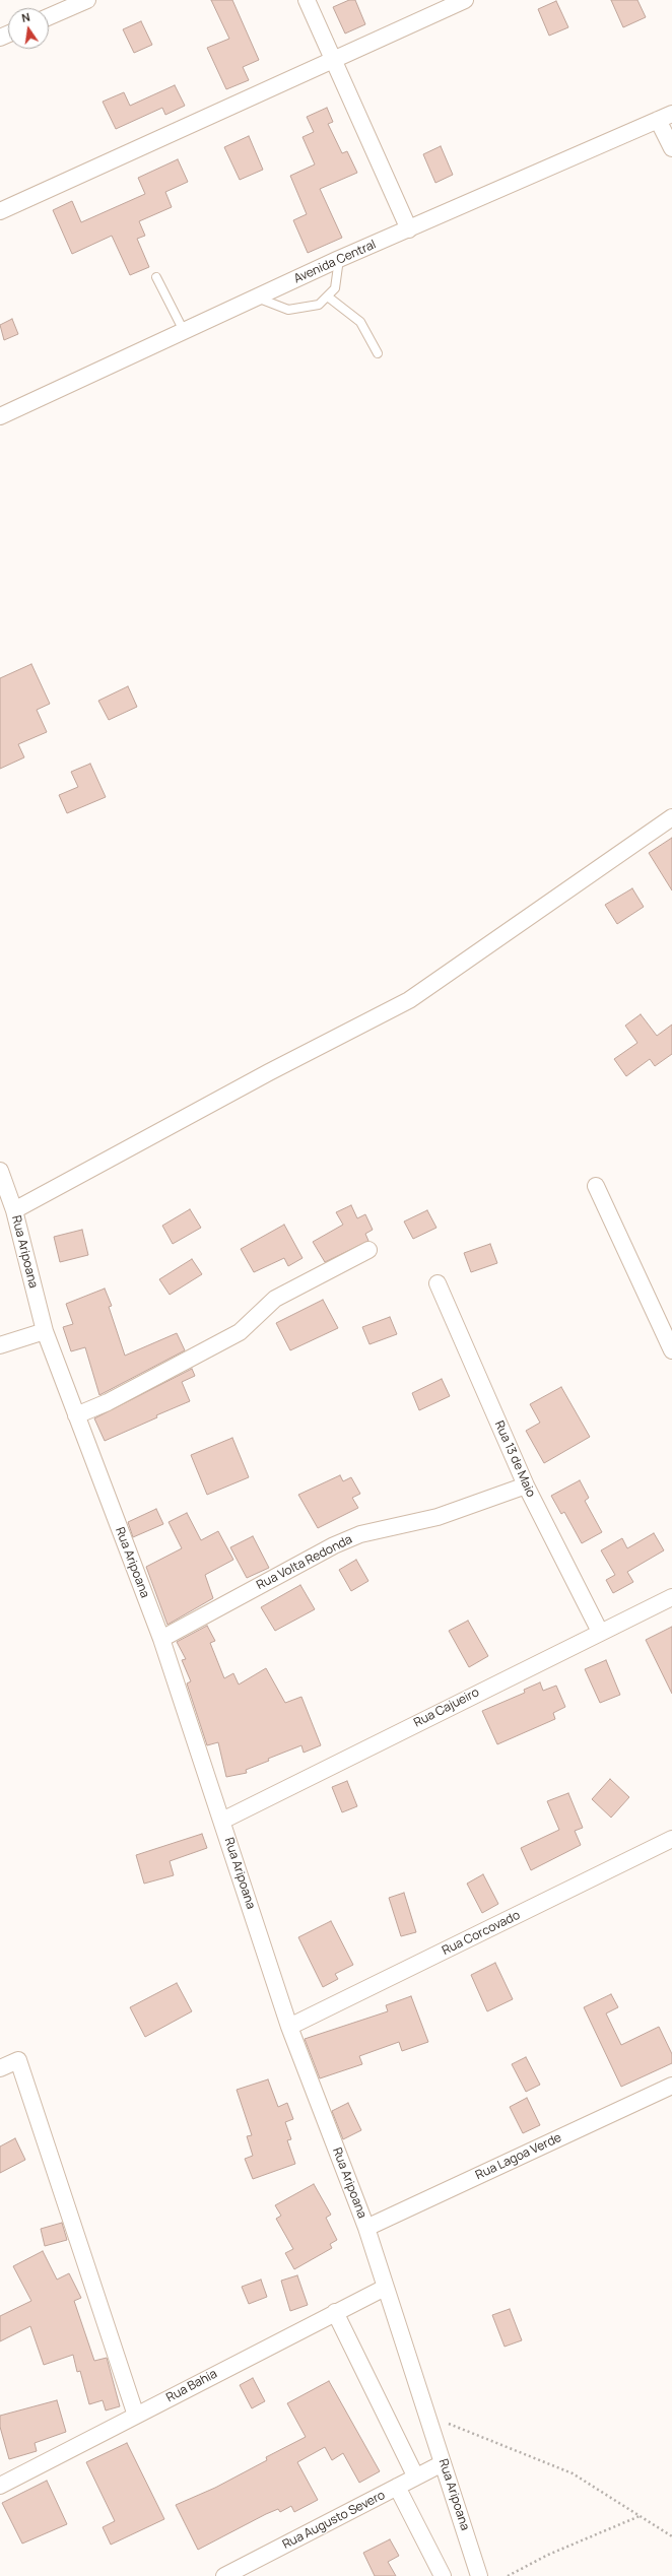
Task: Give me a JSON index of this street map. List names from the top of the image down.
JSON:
{
  "streets": {
    "street": [
      "Avenida Central",
      "Rua Aripoana",
      "Rua 13 de Maio",
      "Rua Volta Redonda",
      "Rua Cajueiro",
      "Rua Corcovado",
      "Rua Lagoa Verde",
      "Rua Bahia",
      "Rua Augusto Severo"
    ]
  },
  "crossings": [
    ["Rua Aripoana", "Rua Volta Redonda"],
    ["Rua Aripoana", "Rua Cajueiro"],
    ["Rua Aripoana", "Rua Corcovado"],
    ["Rua Aripoana", "Rua Lagoa Verde"],
    ["Rua Aripoana", "Rua Bahia"],
    ["Rua Aripoana", "Rua Augusto Severo"],
    ["Rua 13 de Maio", "Rua Volta Redonda"],
    ["Rua 13 de Maio", "Rua Cajueiro"]
  ],
  "north": "top"
}
